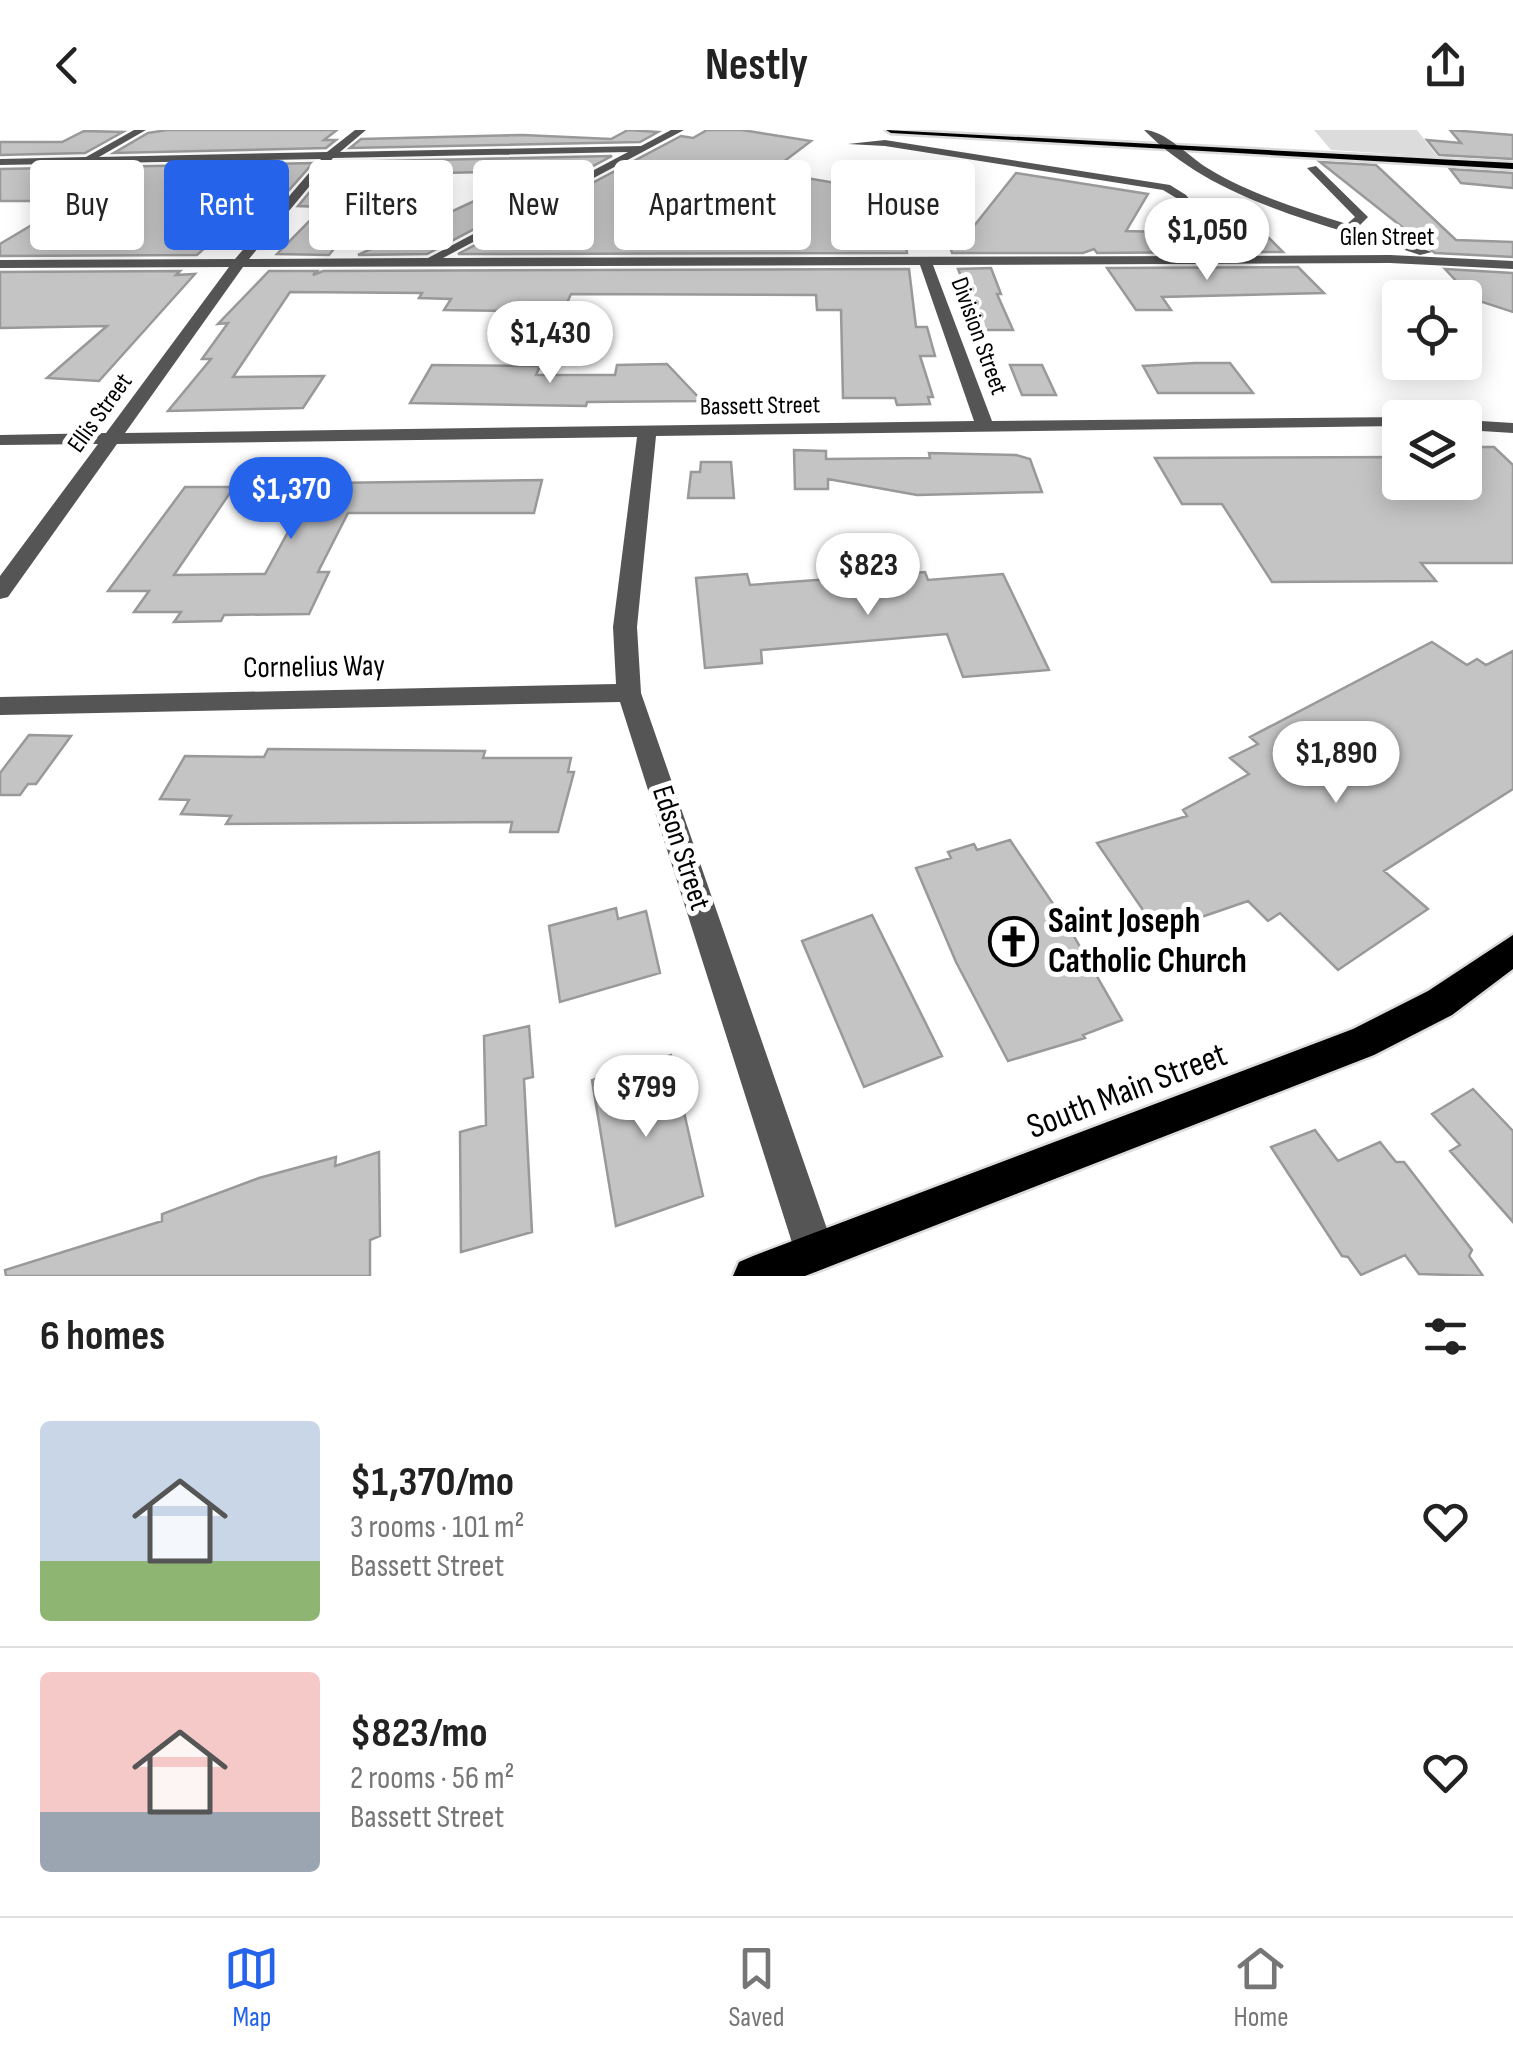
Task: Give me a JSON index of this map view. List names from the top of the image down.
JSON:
{
  "streets": {
    "main road": ["South Main Street"],
    "street": [
      "Glen Street",
      "Division Street",
      "Bassett Street",
      "Ellis Street",
      "Cornelius Way",
      "Edson Street"
    ]
  },
  "crossings": [
    ["Glen Street", "Division Street"],
    ["Glen Street", "Ellis Street"],
    ["Division Street", "Bassett Street"],
    ["Bassett Street", "Ellis Street"],
    ["Bassett Street", "Edson Street"],
    ["Cornelius Way", "Edson Street"],
    ["Edson Street", "South Main Street"]
  ],
  "places": {
    "church": ["Saint Joseph Catholic Church"]
  },
  "page": {
    "header": "Nestly",
    "chip": [
      "Buy",
      "Rent",
      "Filters",
      "New",
      "Apartment",
      "House"
    ],
    "price": [
      "$1,050",
      "$1,430",
      "$1,370",
      "$823",
      "$1,890",
      "$799"
    ],
    "heading": "6 homes",
    "list": [
      {
        "name": "$1,370/mo",
        "note": "3 rooms · 101 m² · Bassett Street"
      },
      {
        "name": "$823/mo",
        "note": "2 rooms · 56 m² · Bassett Street"
      }
    ],
    "tabs": ["Map", "Saved", "Home"]
  }
}
